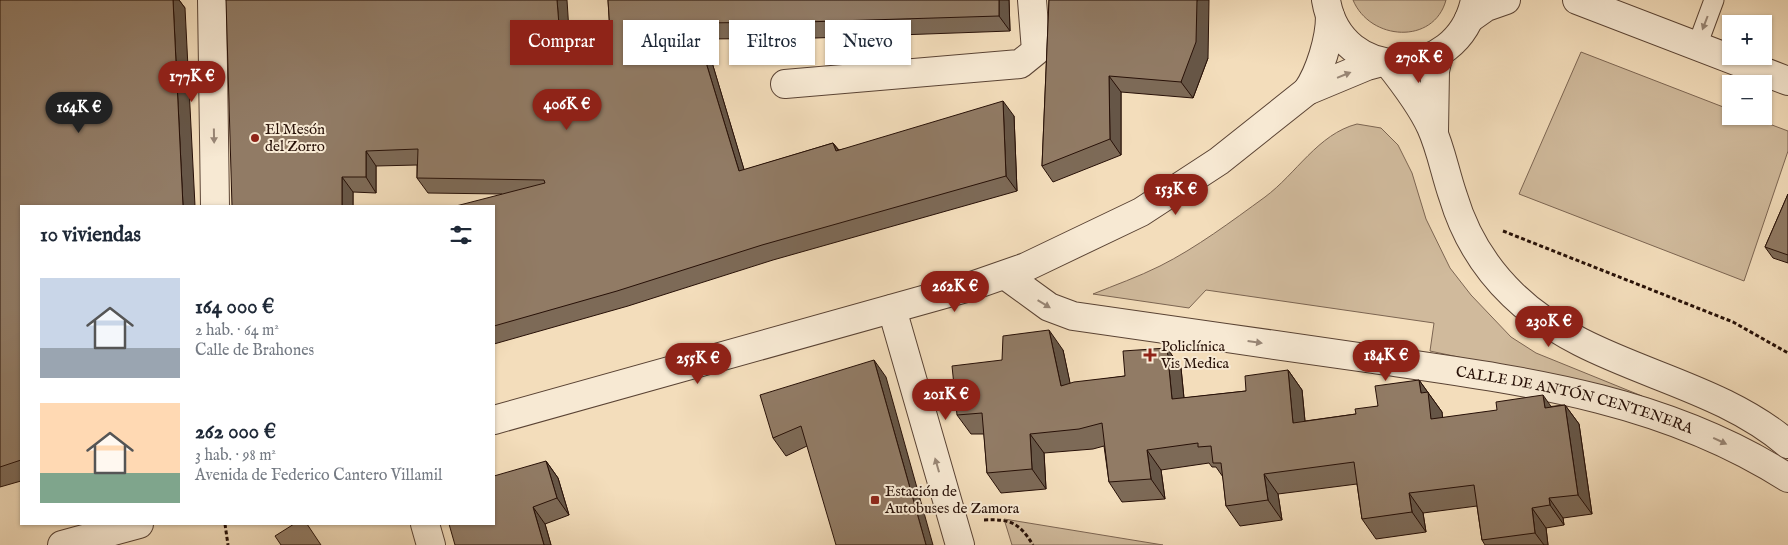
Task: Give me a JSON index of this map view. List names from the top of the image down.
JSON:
{
  "streets": {
    "street": ["CALLE DE ANTÓN CENTENERA"]
  },
  "places": {
    "other": ["El Mesón del Zorro"],
    "health": ["Policlínica Vis Medica"],
    "transit": ["Estación de Autobuses de Zamora"]
  },
  "page": {
    "map_buttons": ["+", "−"],
    "chip": [
      "Comprar",
      "Alquilar",
      "Filtros",
      "Nuevo"
    ],
    "price": [
      "270K €",
      "177K €",
      "406K €",
      "164K €",
      "153K €",
      "262K €",
      "230K €",
      "184K €",
      "255K €",
      "201K €"
    ],
    "heading": "10 viviendas",
    "list": [
      {
        "name": "164 000 €",
        "note": "2 hab. · 64 m² · Calle de Brahones"
      },
      {
        "name": "262 000 €",
        "note": "3 hab. · 98 m² · Avenida de Federico Cantero Villamil"
      }
    ]
  }
}
